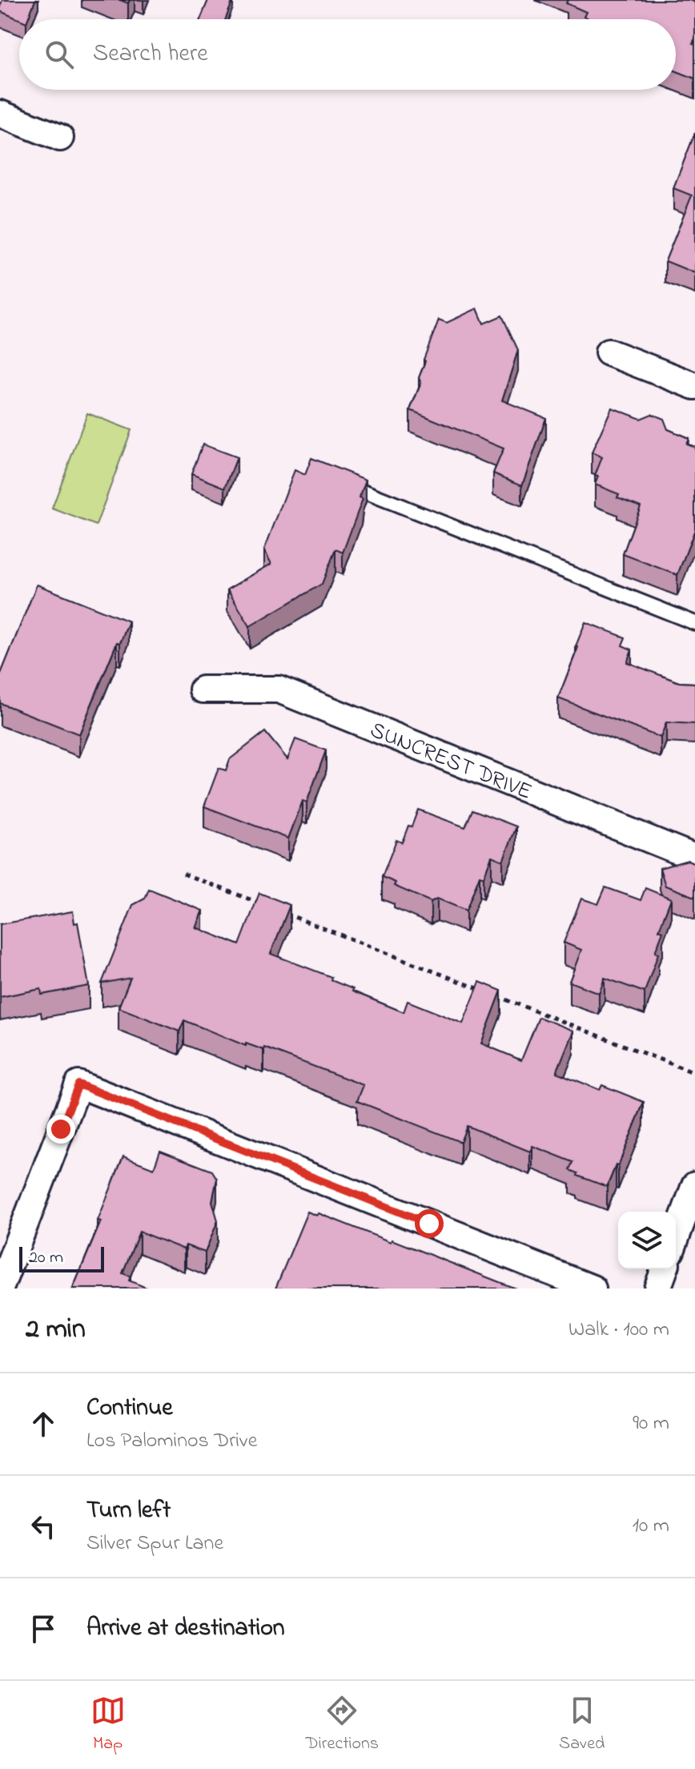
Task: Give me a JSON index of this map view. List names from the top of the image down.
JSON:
{
  "streets": {
    "street": ["SUNCREST DRIVE"]
  },
  "scale_bar": "20 m",
  "page": {
    "search": "Search here",
    "scale": "20 m",
    "heading": ["2 min", "Walk · 100 m"],
    "list": [
      ["Continue", "Los Palominos Drive", "90 m"],
      ["Turn left", "Silver Spur Lane", "10 m"],
      "Arrive at destination"
    ],
    "nav": ["Map", "Directions", "Saved"]
  }
}
